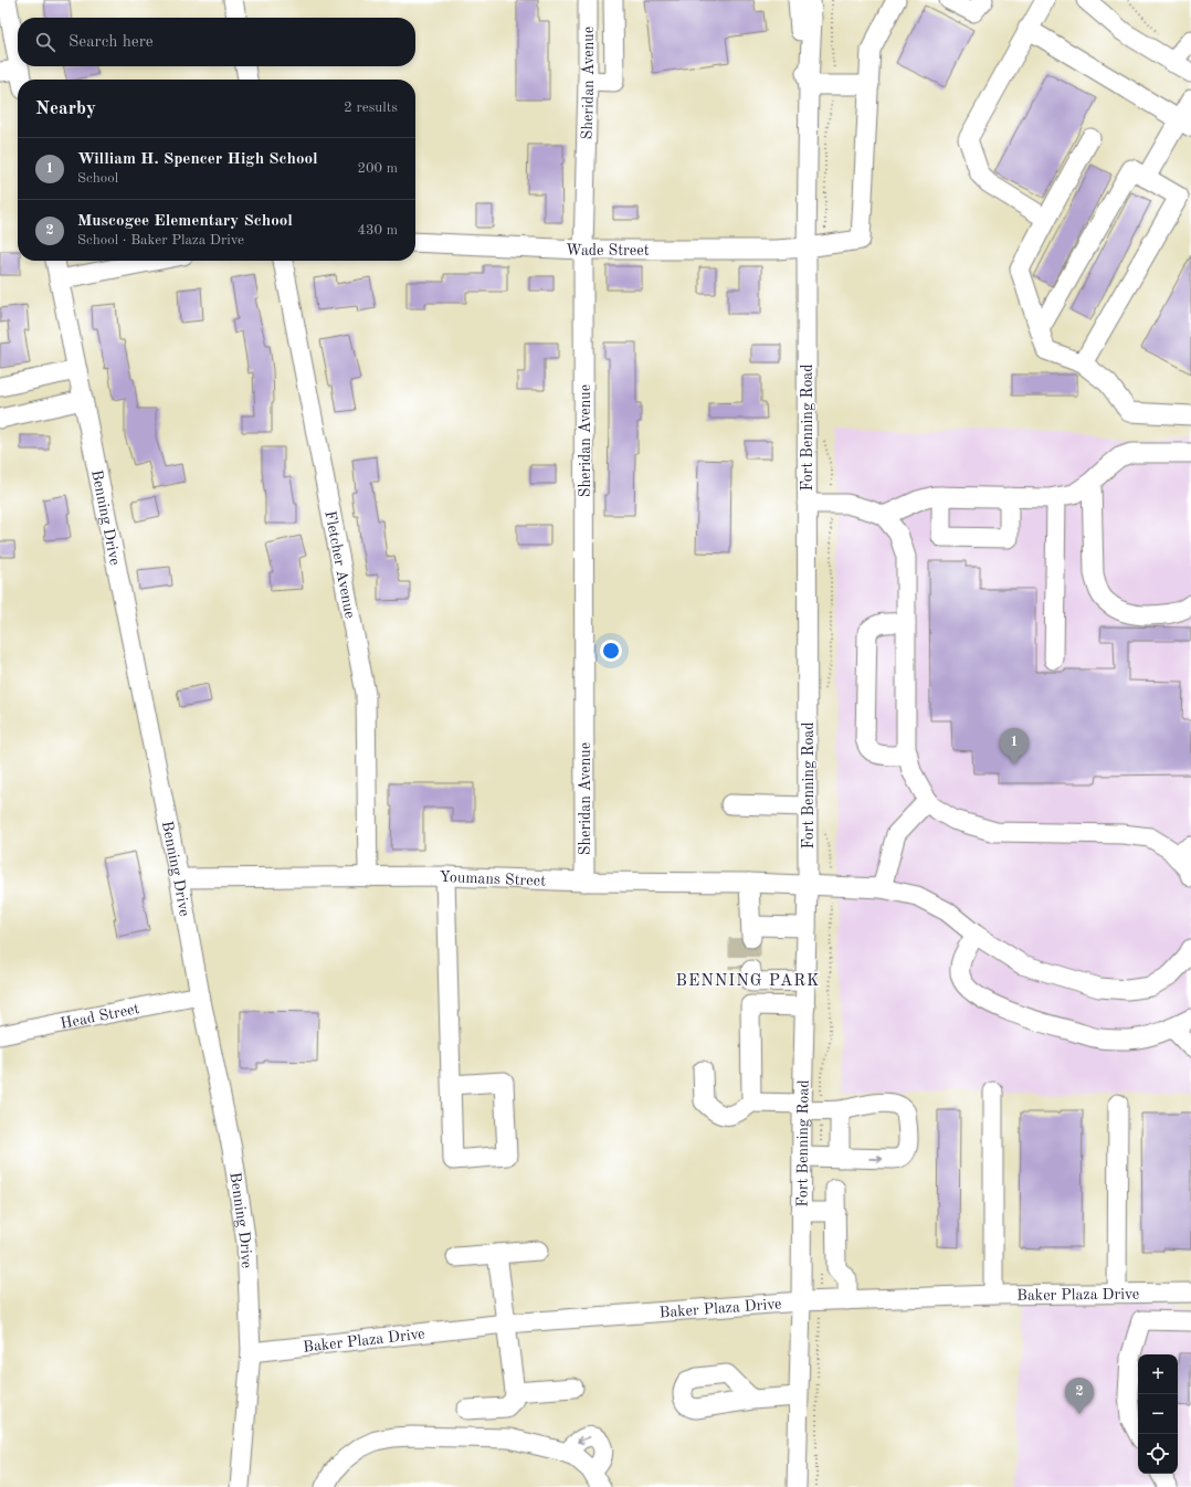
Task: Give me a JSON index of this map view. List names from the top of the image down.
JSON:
{
  "streets": {
    "street": [
      "Sheridan Avenue",
      "Wade Street",
      "Fort Benning Road",
      "Benning Drive",
      "Fletcher Avenue",
      "Youmans Street",
      "Head Street",
      "Baker Plaza Drive"
    ]
  },
  "crossings": [
    ["Sheridan Avenue", "Wade Street"],
    ["Sheridan Avenue", "Youmans Street"],
    ["Wade Street", "Fort Benning Road"],
    ["Fort Benning Road", "Youmans Street"],
    ["Fort Benning Road", "Baker Plaza Drive"],
    ["Benning Drive", "Youmans Street"],
    ["Benning Drive", "Head Street"],
    ["Benning Drive", "Baker Plaza Drive"],
    ["Fletcher Avenue", "Youmans Street"]
  ],
  "districts": ["BENNING PARK"],
  "page": {
    "search": "Search here",
    "heading": ["Nearby", "2 results"],
    "list": [
      {
        "mark": "1",
        "name": "William H. Spencer High School",
        "note": "School",
        "value": "200 m"
      },
      {
        "mark": "2",
        "name": "Muscogee Elementary School",
        "note": "School · Baker Plaza Drive",
        "value": "430 m"
      }
    ],
    "pins": ["1", "2"],
    "map_buttons": ["+", "−"]
  }
}
